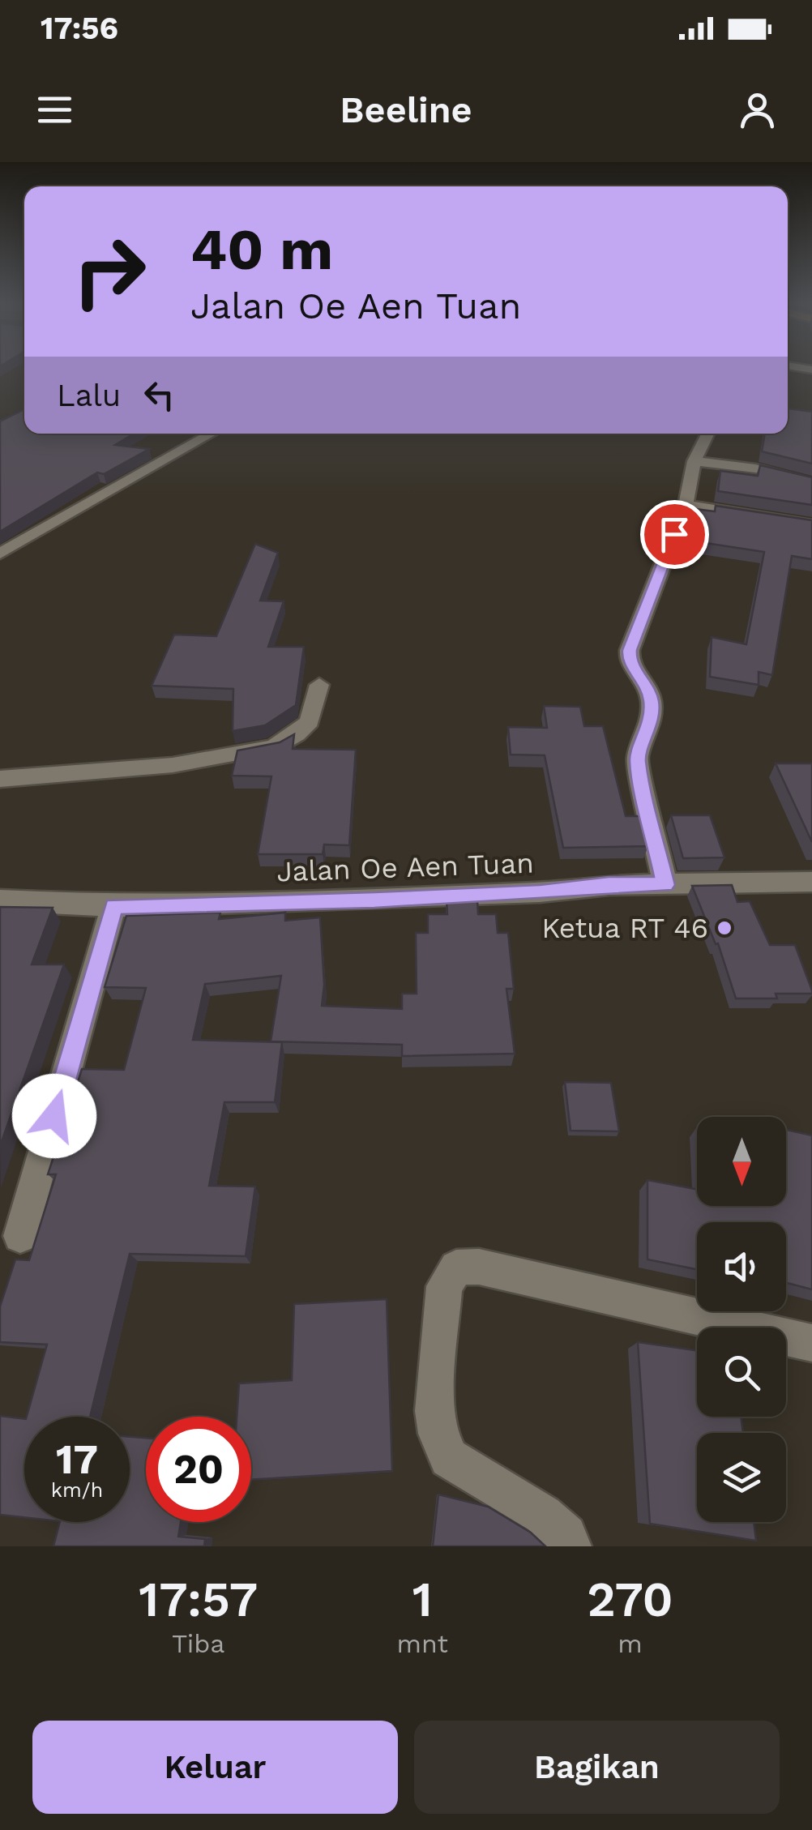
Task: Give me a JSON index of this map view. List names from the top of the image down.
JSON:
{
  "streets": {
    "street": ["Jalan Oe Aen Tuan"]
  },
  "places": ["Ketua RT 46"],
  "north": "bottom",
  "page": {
    "status": "17:56",
    "header": "Beeline",
    "turn": ["40 m", "Jalan Oe Aen Tuan"],
    "then": "Lalu",
    "speed": "17 km/h",
    "limit": "20",
    "eta": [
      "17:57",
      "Tiba",
      "1",
      "mnt",
      "270",
      "m"
    ],
    "buttons": ["Keluar", "Bagikan"]
  }
}
